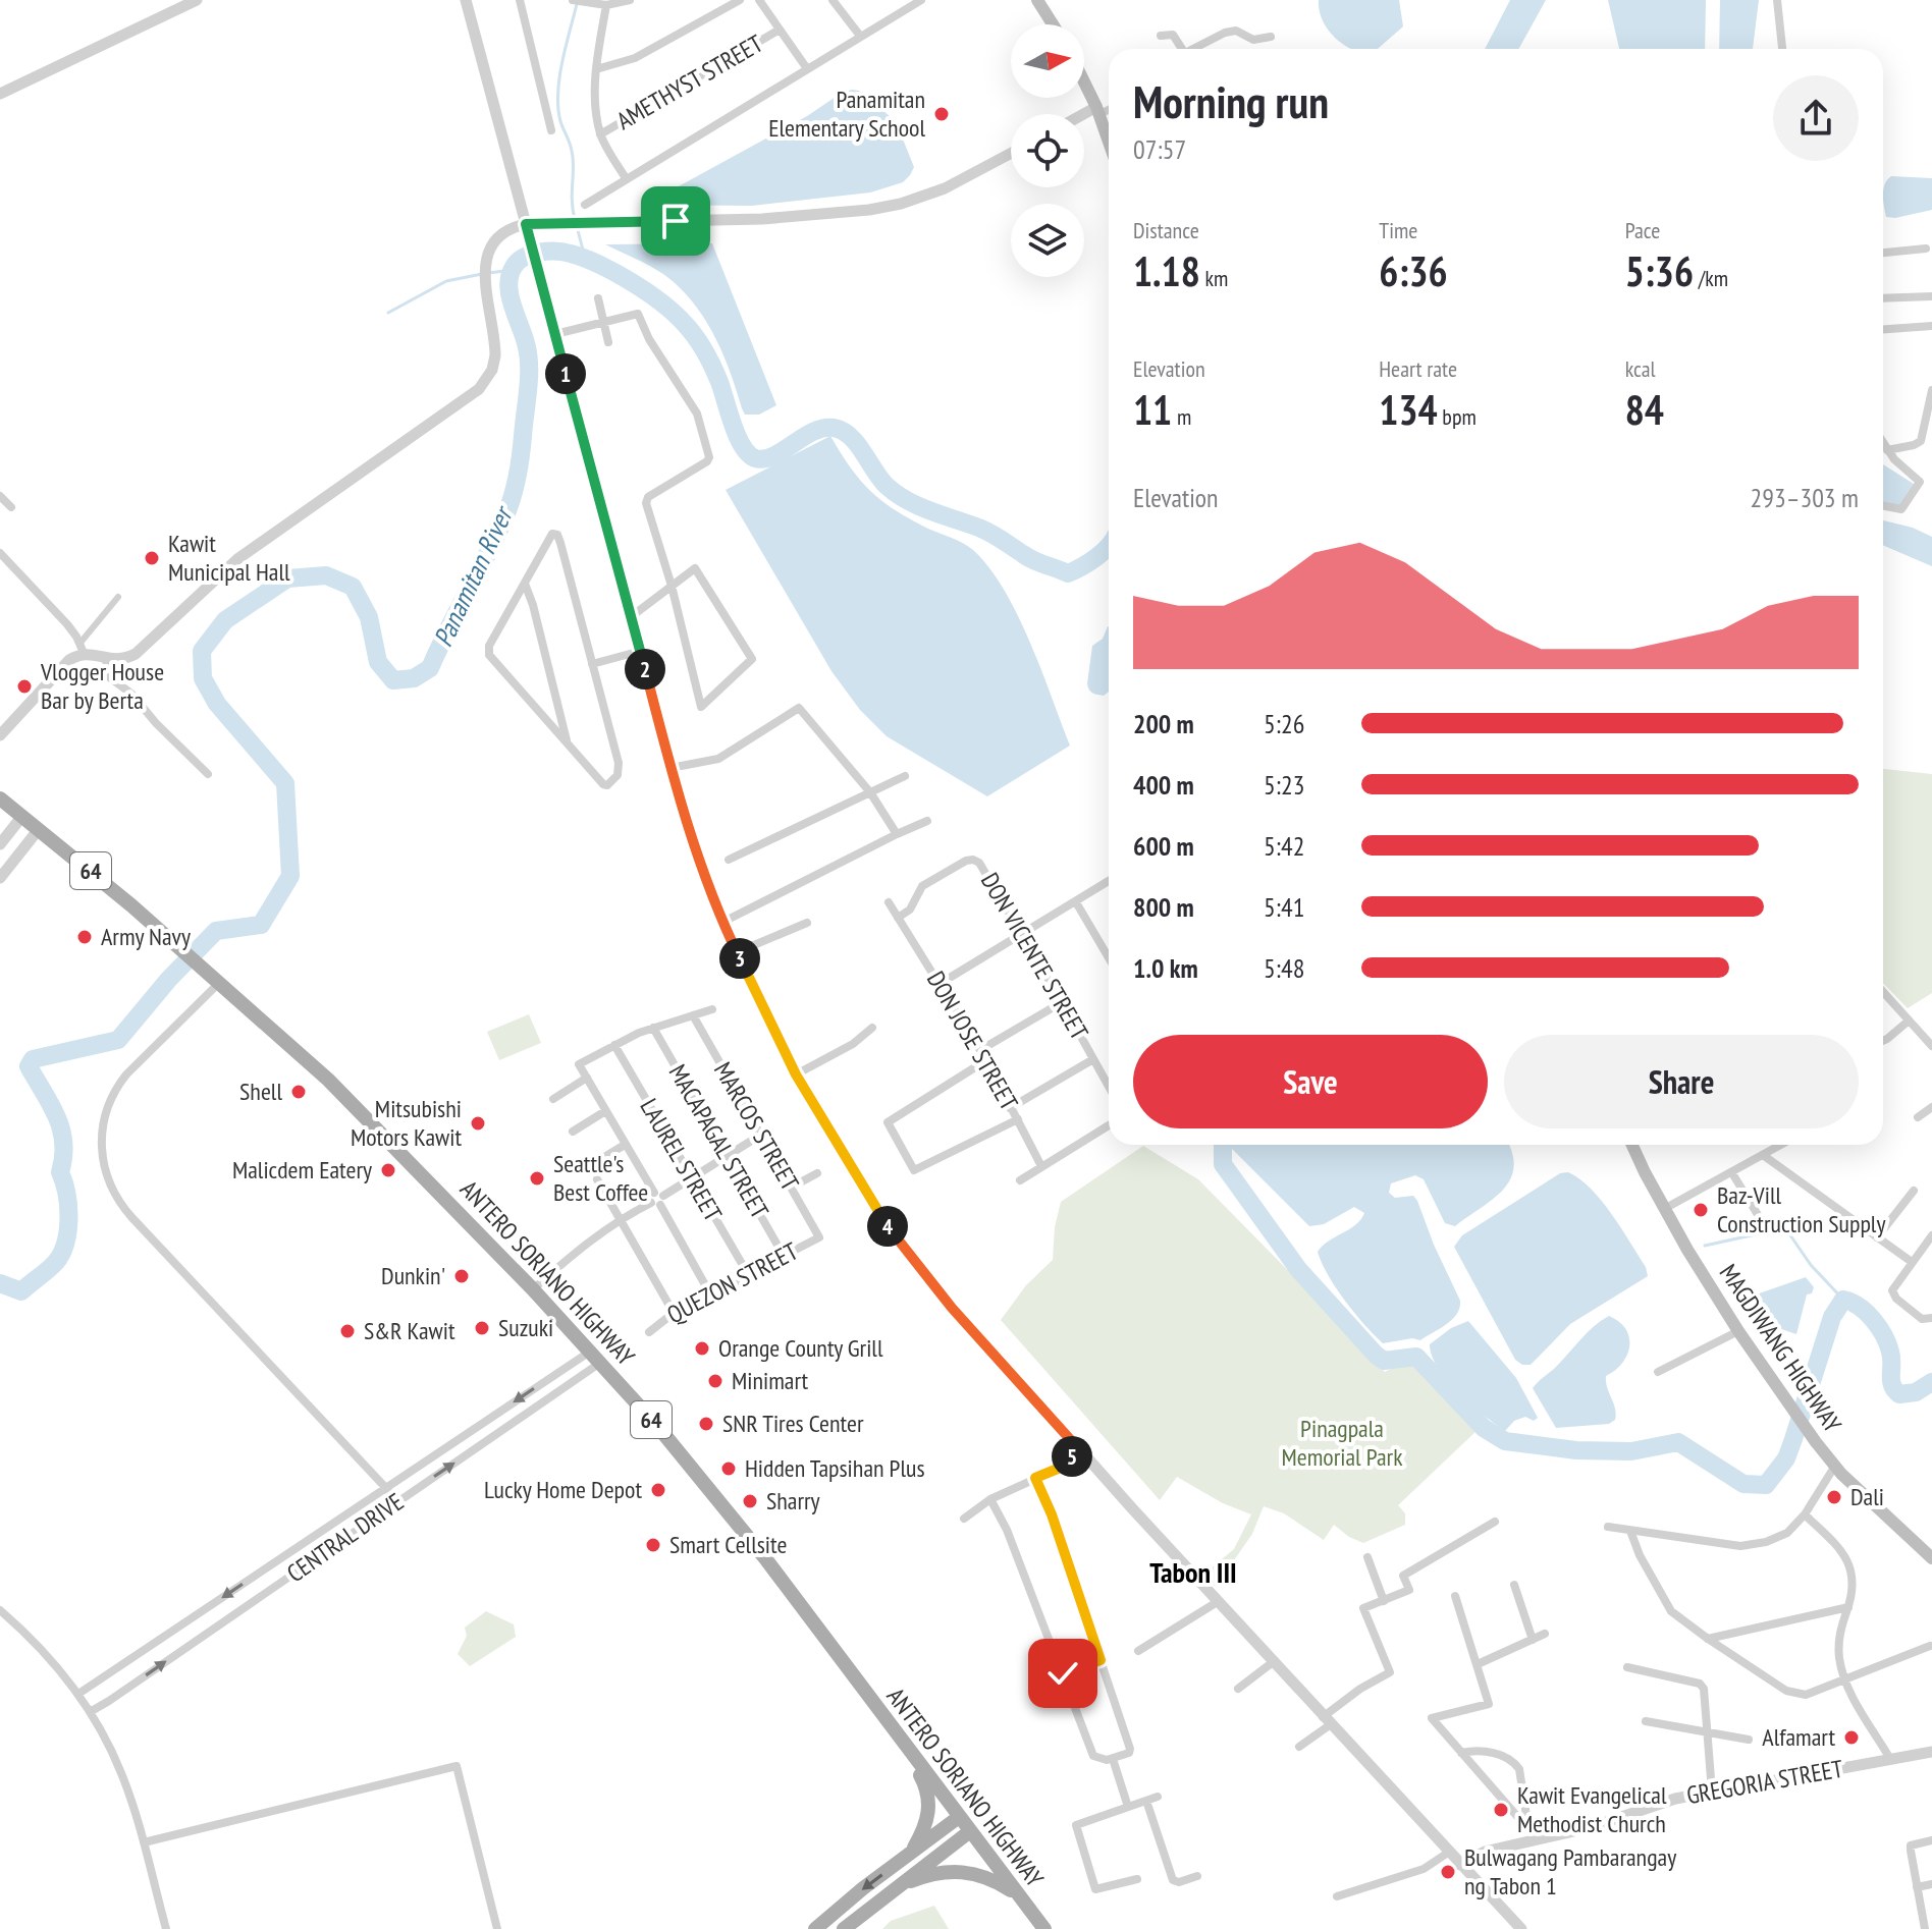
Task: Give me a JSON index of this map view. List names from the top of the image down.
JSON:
{
  "streets": {
    "main road": ["64", "ANTERO SORIANO HIGHWAY", "MAGDIWANG HIGHWAY"],
    "street": [
      "AMETHYST STREET",
      "DON VICENTE STREET",
      "DON JOSE STREET",
      "MARCOS STREET",
      "MACAPAGAL STREET",
      "LAUREL STREET",
      "QUEZON STREET",
      "CENTRAL DRIVE",
      "GREGORIA STREET"
    ]
  },
  "crossings": [
    ["DON VICENTE STREET", "DON JOSE STREET"],
    ["MARCOS STREET", "QUEZON STREET"],
    ["MACAPAGAL STREET", "QUEZON STREET"],
    ["LAUREL STREET", "QUEZON STREET"],
    ["ANTERO SORIANO HIGHWAY", "CENTRAL DRIVE"]
  ],
  "districts": ["Tabon III"],
  "water": ["Panamitan River"],
  "parks": ["Pinagpala Memorial Park"],
  "places": [
    "Panamitan Elementary School",
    "Kawit Municipal Hall",
    "Vlogger House Bar by Berta",
    "Army Navy",
    "Shell",
    "Mitsubishi Motors Kawit",
    "Malicdem Eatery",
    "Seattle's Best Coffee",
    "Baz-Vill Construction Supply",
    "Dunkin'",
    "Suzuki",
    "S&R Kawit",
    "Orange County Grill",
    "Minimart",
    "SNR Tires Center",
    "Hidden Tapsihan Plus",
    "Lucky Home Depot",
    "Dali",
    "Sharry",
    "Smart Cellsite",
    "Alfamart",
    "Kawit Evangelical Methodist Church",
    "Bulwagang Pambarangay ng Tabon 1"
  ],
  "north": "right",
  "page": {
    "heading": ["Morning run", "07:57"],
    "stats": [
      ["Distance", "1.18 km"],
      ["Time", "6:36"],
      ["Pace", "5:36 /km"],
      ["Elevation", "11 m"],
      ["Heart rate", "134 bpm"],
      ["kcal", "84"]
    ],
    "pins": [
      "1",
      "2",
      "3",
      "4",
      "5"
    ],
    "chart": ["Elevation", "293–303 m"],
    "list": [
      {
        "name": "200 m",
        "note": "5:26"
      },
      {
        "name": "400 m",
        "note": "5:23"
      },
      {
        "name": "600 m",
        "note": "5:42"
      },
      {
        "name": "800 m",
        "note": "5:41"
      },
      {
        "name": "1.0 km",
        "note": "5:48"
      }
    ],
    "buttons": ["Save", "Share"]
  }
}
